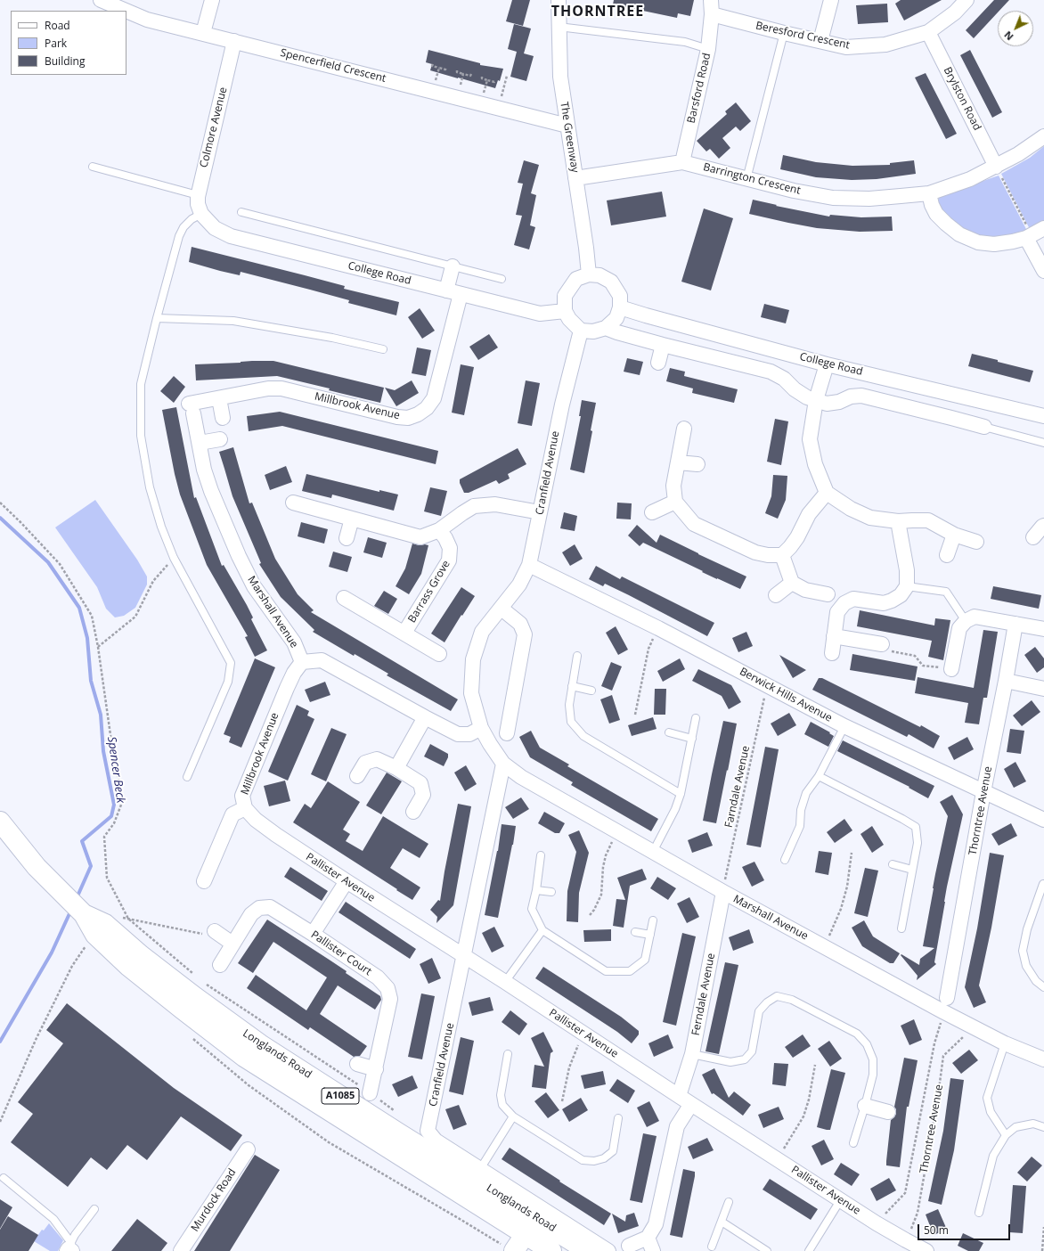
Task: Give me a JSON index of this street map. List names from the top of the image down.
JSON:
{
  "streets": {
    "main road": ["Longlands Road", "A1085"],
    "street": [
      "Beresford Crescent",
      "Spencerfield Crescent",
      "Barsford Road",
      "Brylston Road",
      "Colmore Avenue",
      "The Greenway",
      "Barrington Crescent",
      "College Road",
      "Millbrook Avenue",
      "Cranfield Avenue",
      "Barrass Grove",
      "Marshall Avenue",
      "Berwick Hills Avenue",
      "Thorntree Avenue",
      "Pallister Avenue",
      "Pallister Court",
      "Ferndale Avenue",
      "Murdock Road"
    ],
    "path": ["Farndale Avenue"]
  },
  "crossings": [
    ["Beresford Crescent", "Barsford Road"],
    ["Beresford Crescent", "Brylston Road"],
    ["Spencerfield Crescent", "Colmore Avenue"],
    ["Spencerfield Crescent", "The Greenway"],
    ["Barsford Road", "Barrington Crescent"],
    ["Brylston Road", "Barrington Crescent"],
    ["Colmore Avenue", "College Road"],
    ["The Greenway", "Barrington Crescent"],
    ["The Greenway", "College Road"],
    ["The Greenway", "Cranfield Avenue"],
    ["College Road", "Millbrook Avenue"],
    ["College Road", "Cranfield Avenue"],
    ["Millbrook Avenue", "Marshall Avenue"],
    ["Millbrook Avenue", "Pallister Avenue"],
    ["Cranfield Avenue", "Marshall Avenue"],
    ["Cranfield Avenue", "Berwick Hills Avenue"],
    ["Cranfield Avenue", "Pallister Avenue"],
    ["Marshall Avenue", "Farndale Avenue"],
    ["Marshall Avenue", "Thorntree Avenue"],
    ["Marshall Avenue", "Ferndale Avenue"],
    ["Berwick Hills Avenue", "Farndale Avenue"],
    ["Berwick Hills Avenue", "Thorntree Avenue"],
    ["Farndale Avenue", "Ferndale Avenue"],
    ["Thorntree Avenue", "Pallister Avenue"],
    ["Pallister Avenue", "Ferndale Avenue"]
  ],
  "districts": ["THORNTREE"],
  "water": ["Spencer Beck"],
  "legend": ["Road", "Park", "Building"],
  "scale_bar": "50 m",
  "north": "bottom left"
}
